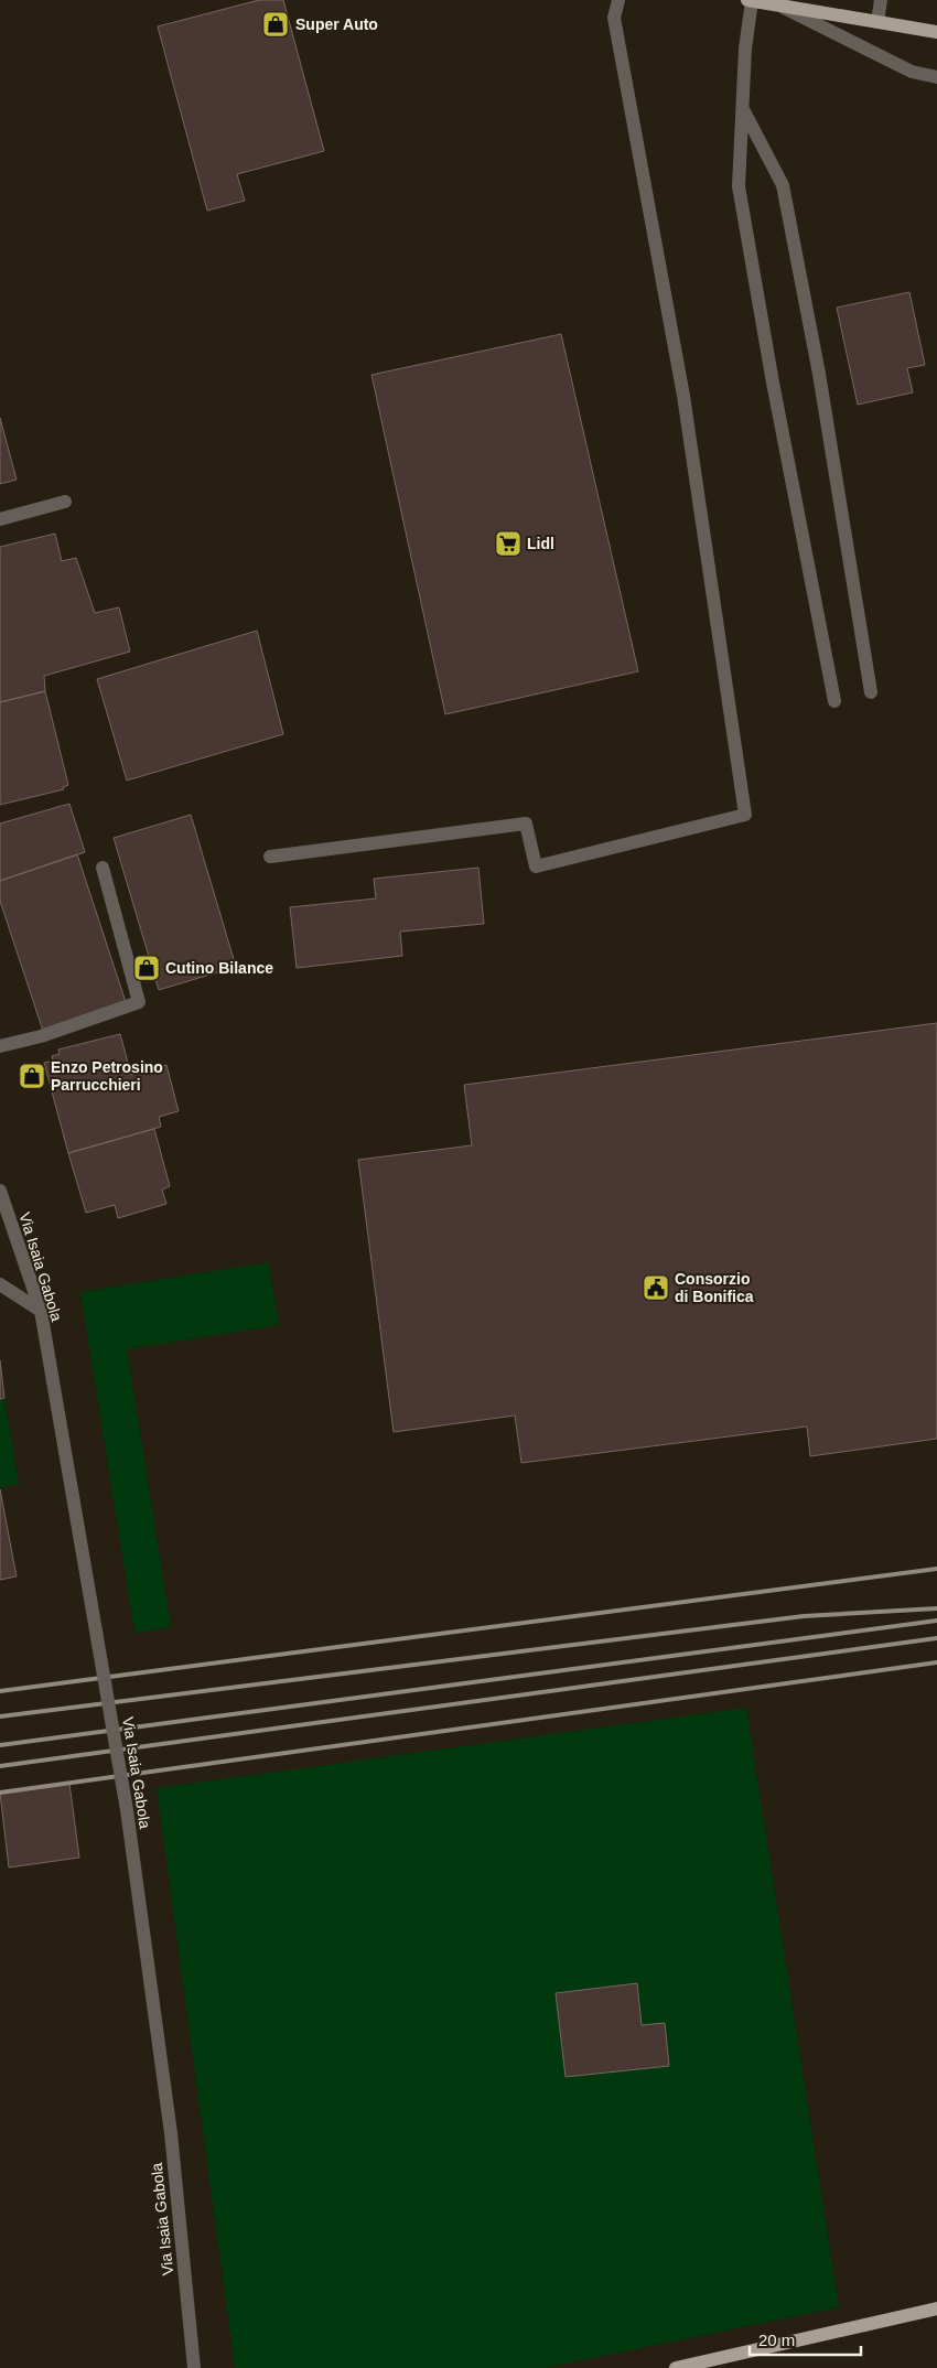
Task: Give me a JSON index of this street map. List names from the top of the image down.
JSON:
{
  "streets": {
    "street": ["Via Isaia Gabola"]
  },
  "places": {
    "shop": ["Super Auto", "Cutino Bilance", "Enzo Petrosino Parrucchieri"],
    "supermarket": ["Lidl"],
    "public building": ["Consorzio di Bonifica"]
  },
  "scale_bar": "20 m"
}
